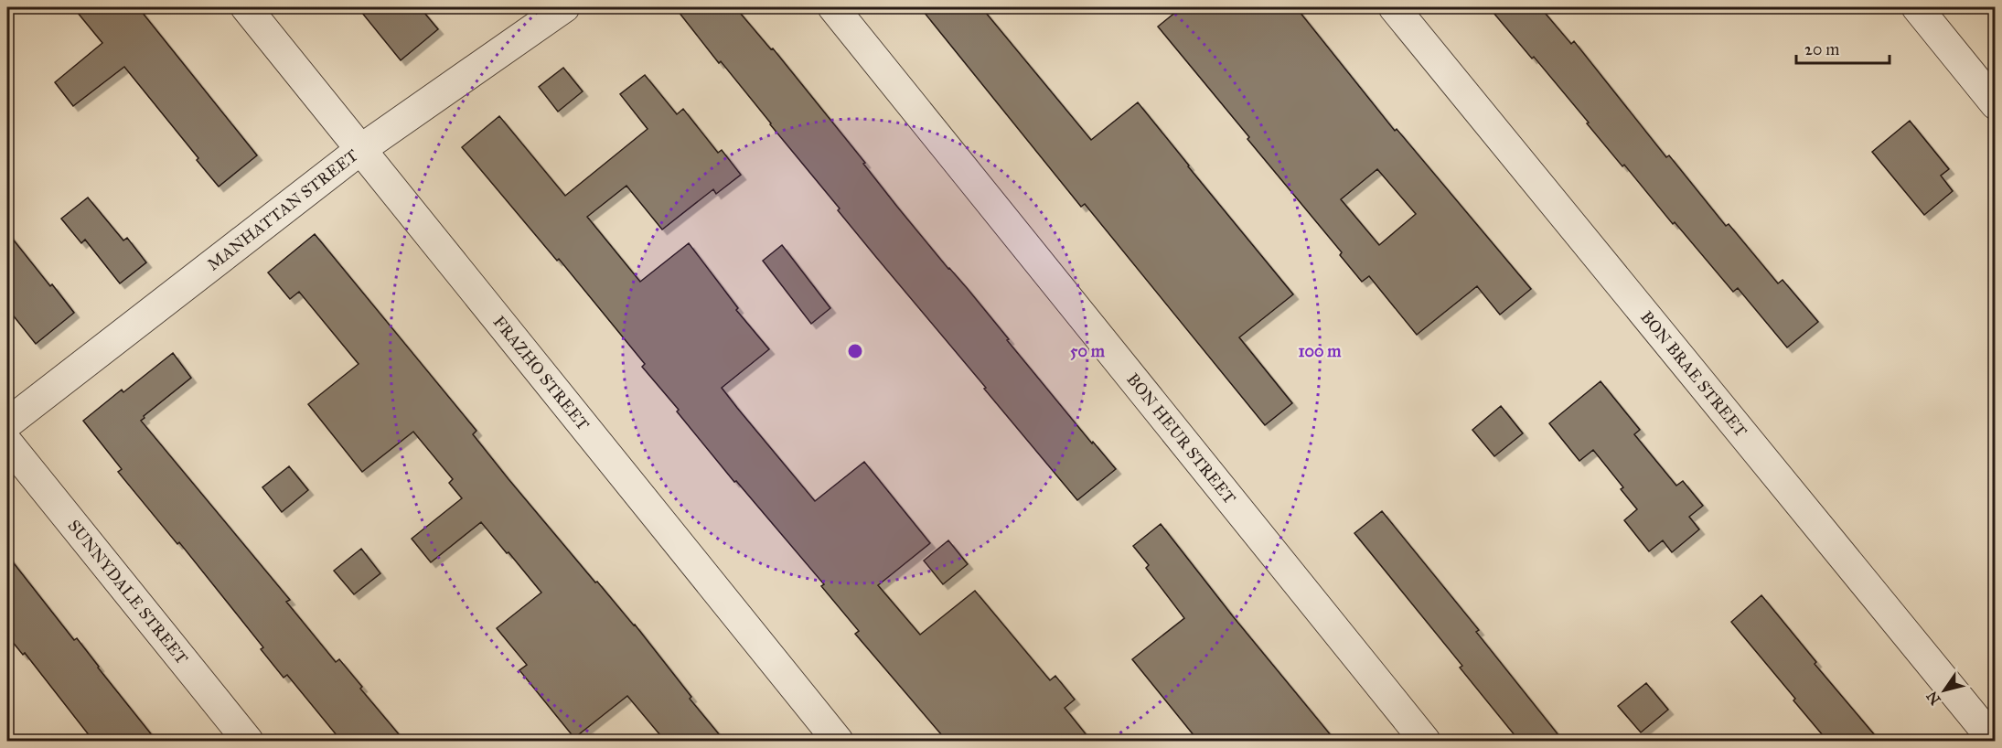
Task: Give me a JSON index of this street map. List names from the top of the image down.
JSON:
{
  "streets": {
    "street": [
      "MANHATTAN STREET",
      "FRAZHO STREET",
      "BON BRAE STREET",
      "BON HEUR STREET",
      "SUNNYDALE STREET"
    ]
  },
  "crossings": [
    ["MANHATTAN STREET", "FRAZHO STREET"]
  ],
  "scale_bar": "20 m",
  "north": "bottom left",
  "rings": ["50 m", "100 m"]
}
